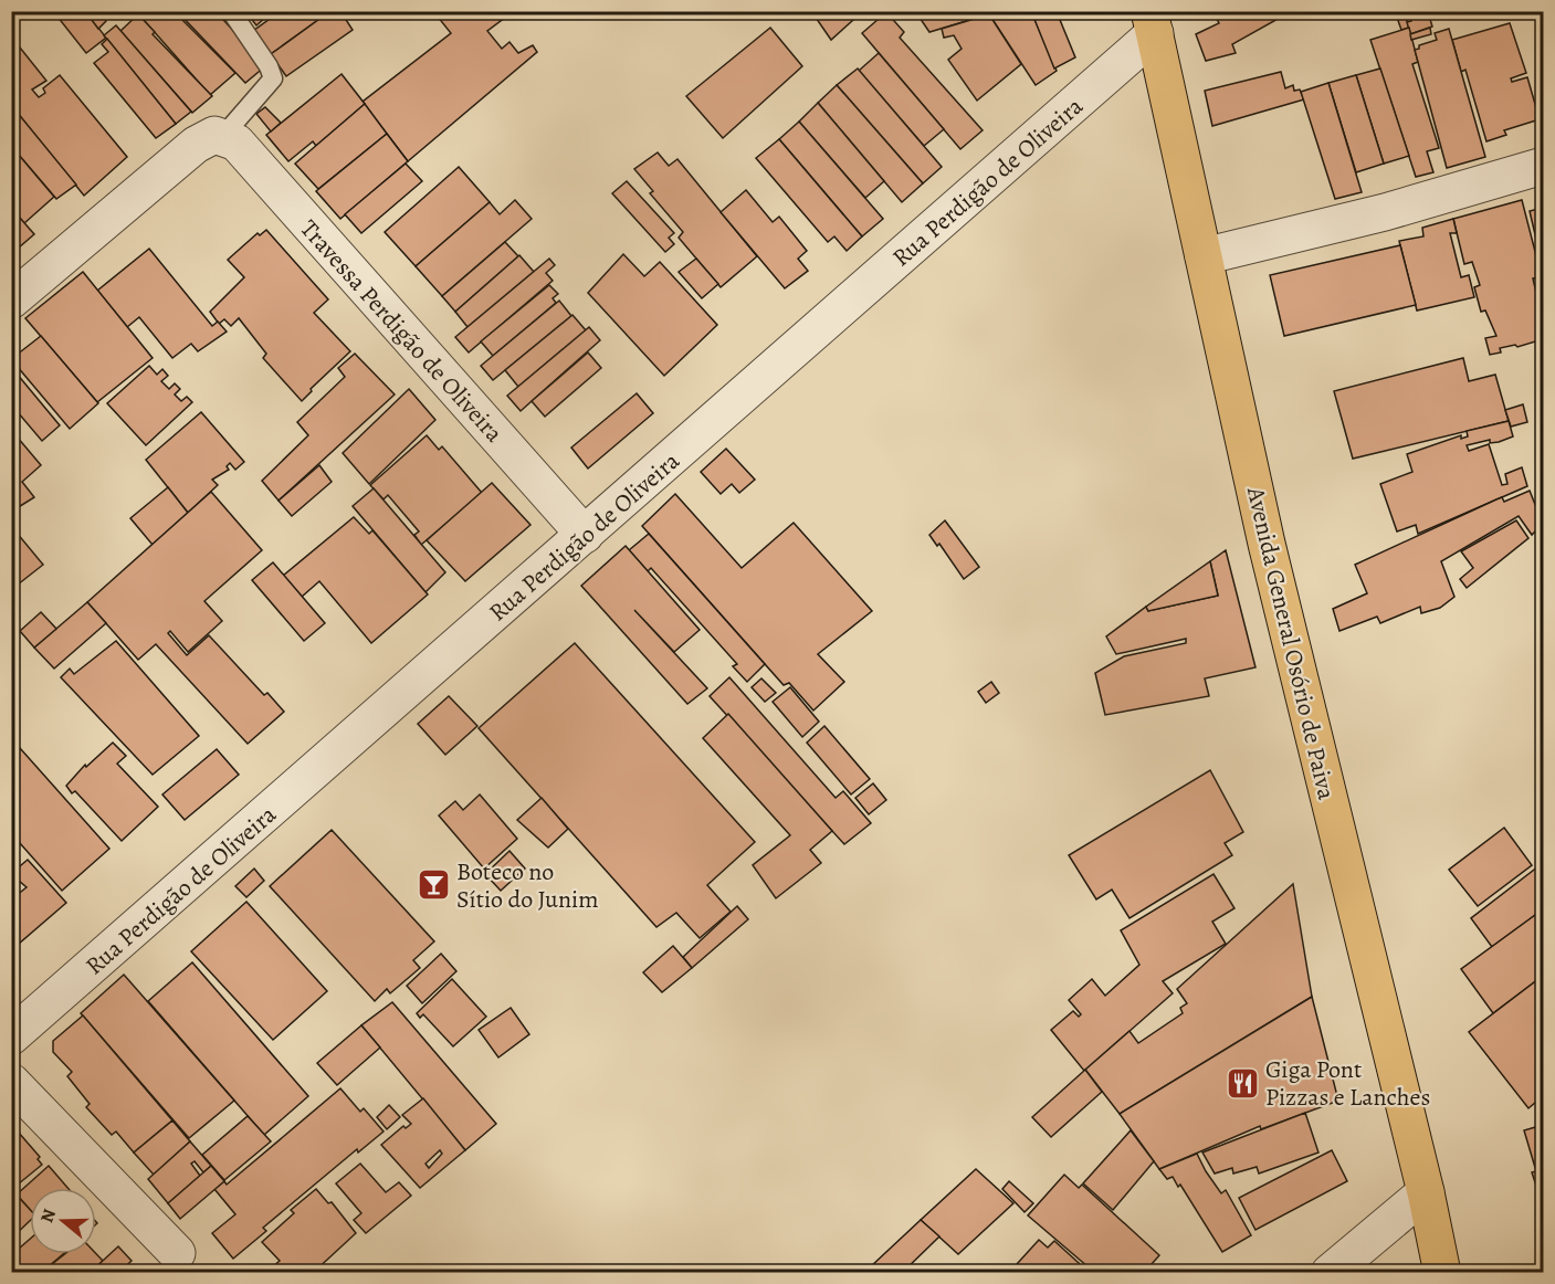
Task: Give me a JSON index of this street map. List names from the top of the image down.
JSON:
{
  "streets": {
    "main road": ["Avenida General Osório de Paiva"],
    "street": ["Rua Perdigão de Oliveira", "Travessa Perdigão de Oliveira"]
  },
  "crossings": [
    ["Rua Perdigão de Oliveira", "Travessa Perdigão de Oliveira"],
    ["Rua Perdigão de Oliveira", "Avenida General Osório de Paiva"]
  ],
  "places": {
    "bar": ["Boteco no Sítio do Junim"],
    "restaurant": ["Giga Pont Pizzas e Lanches"]
  },
  "north": "left"
}
